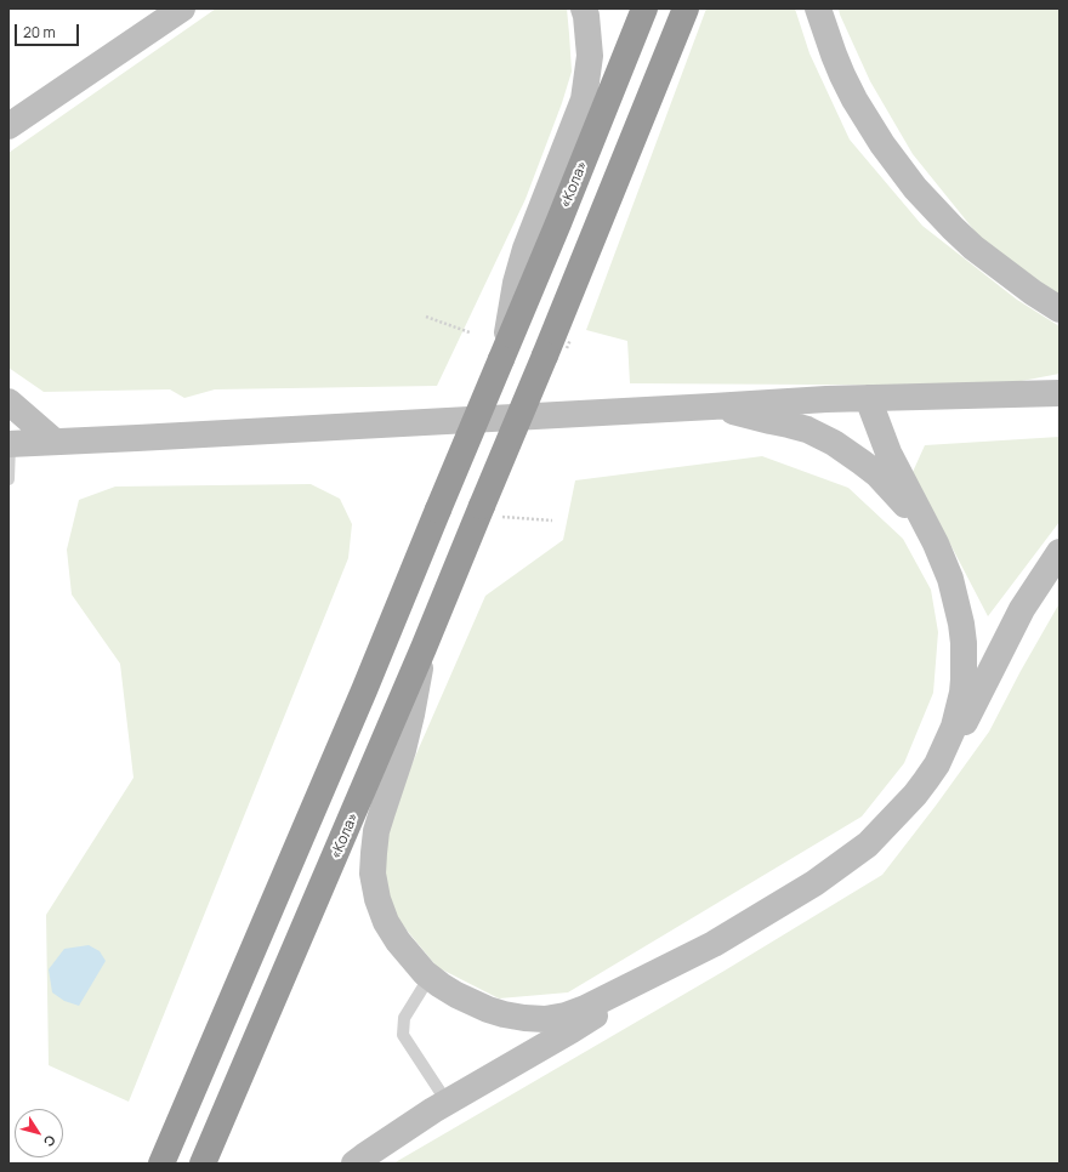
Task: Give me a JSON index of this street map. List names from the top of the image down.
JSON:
{
  "streets": {
    "highway": ["«Кола»"]
  },
  "scale_bar": "20 m",
  "north": "bottom right"
}
